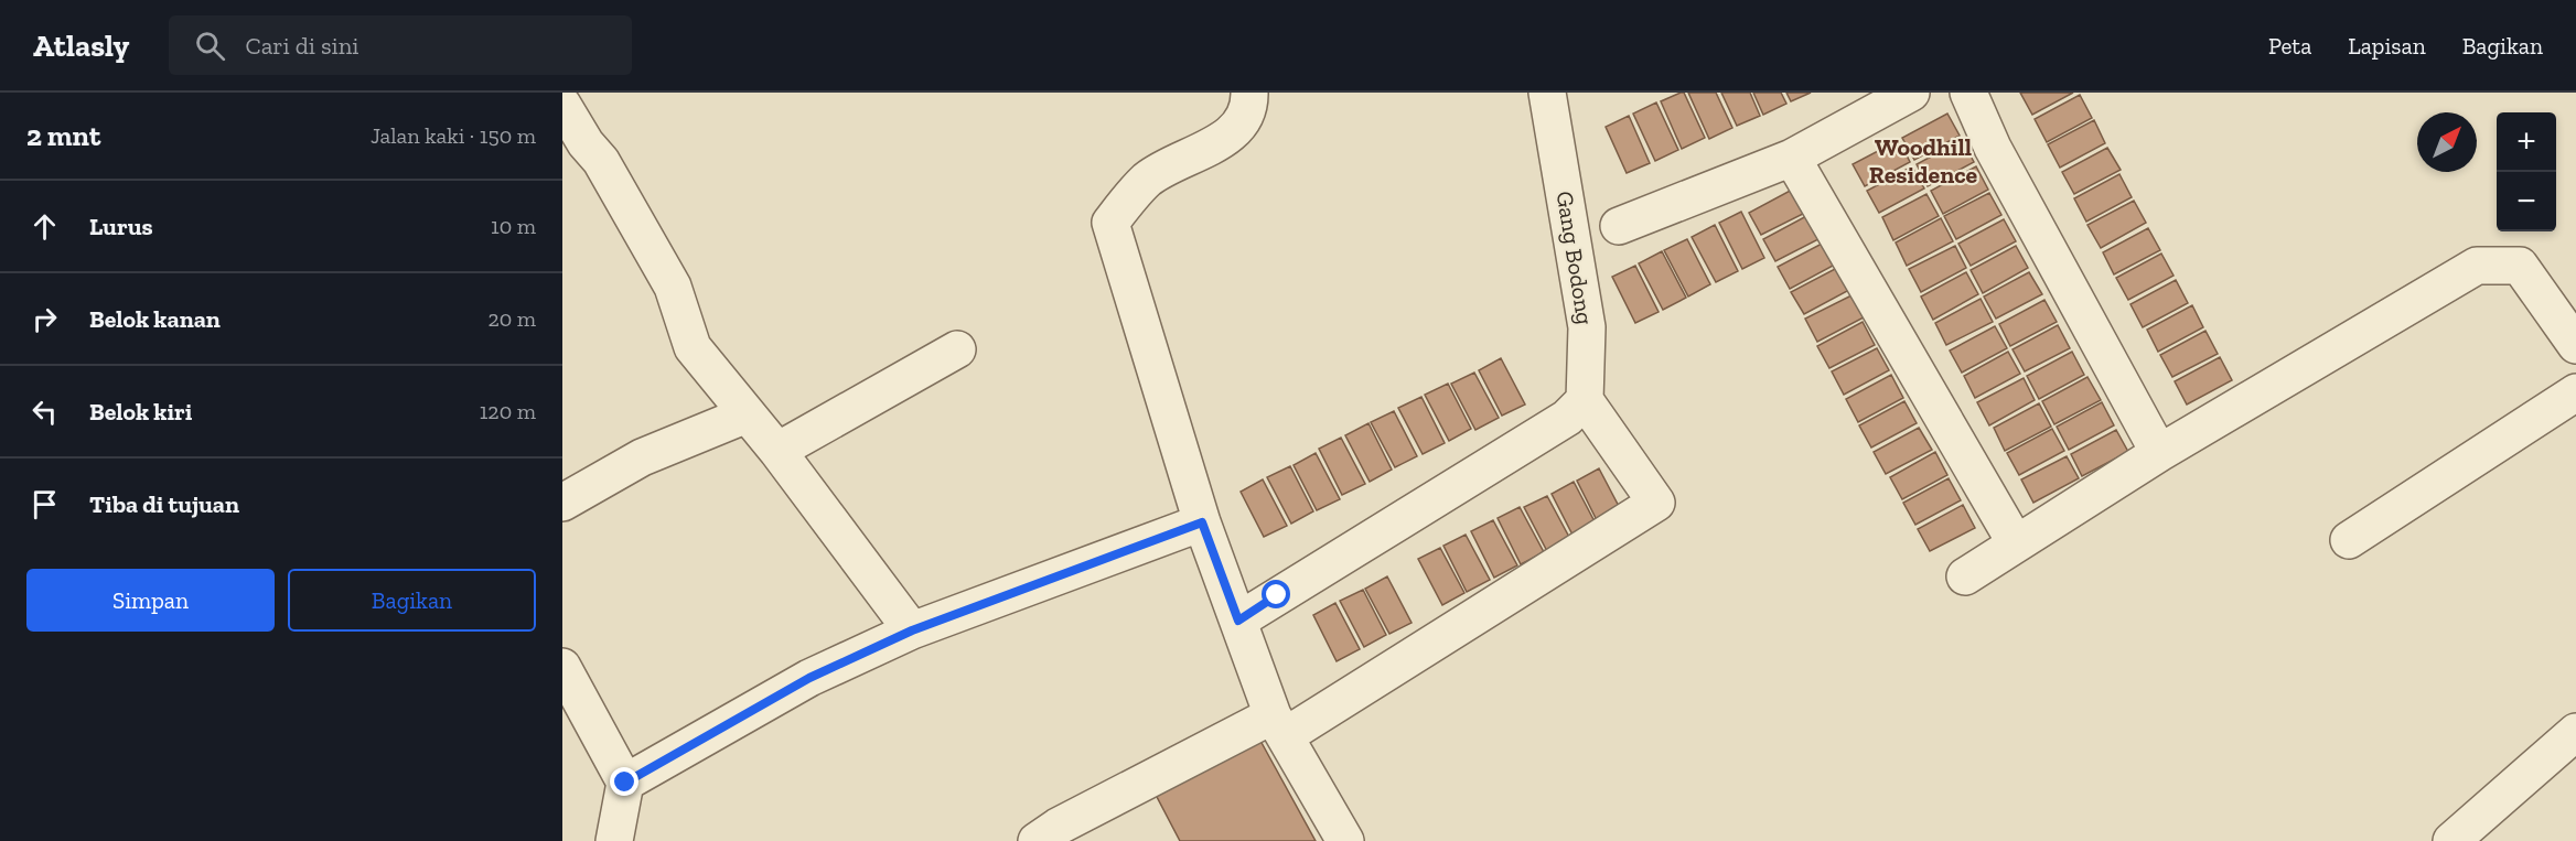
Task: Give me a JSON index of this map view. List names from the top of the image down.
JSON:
{
  "streets": {
    "street": ["Gang Bodong"]
  },
  "districts": ["Woodhill Residence"],
  "north": "top right",
  "page": {
    "header": "Atlasly",
    "search": "Cari di sini",
    "nav": ["Peta", "Lapisan", "Bagikan"],
    "heading": ["2 mnt", "Jalan kaki · 150 m"],
    "map_buttons": ["+", "−"],
    "list": [
      ["Lurus", "10 m"],
      ["Belok kanan", "20 m"],
      ["Belok kiri", "120 m"],
      "Tiba di tujuan"
    ],
    "buttons": ["Simpan", "Bagikan"]
  }
}
